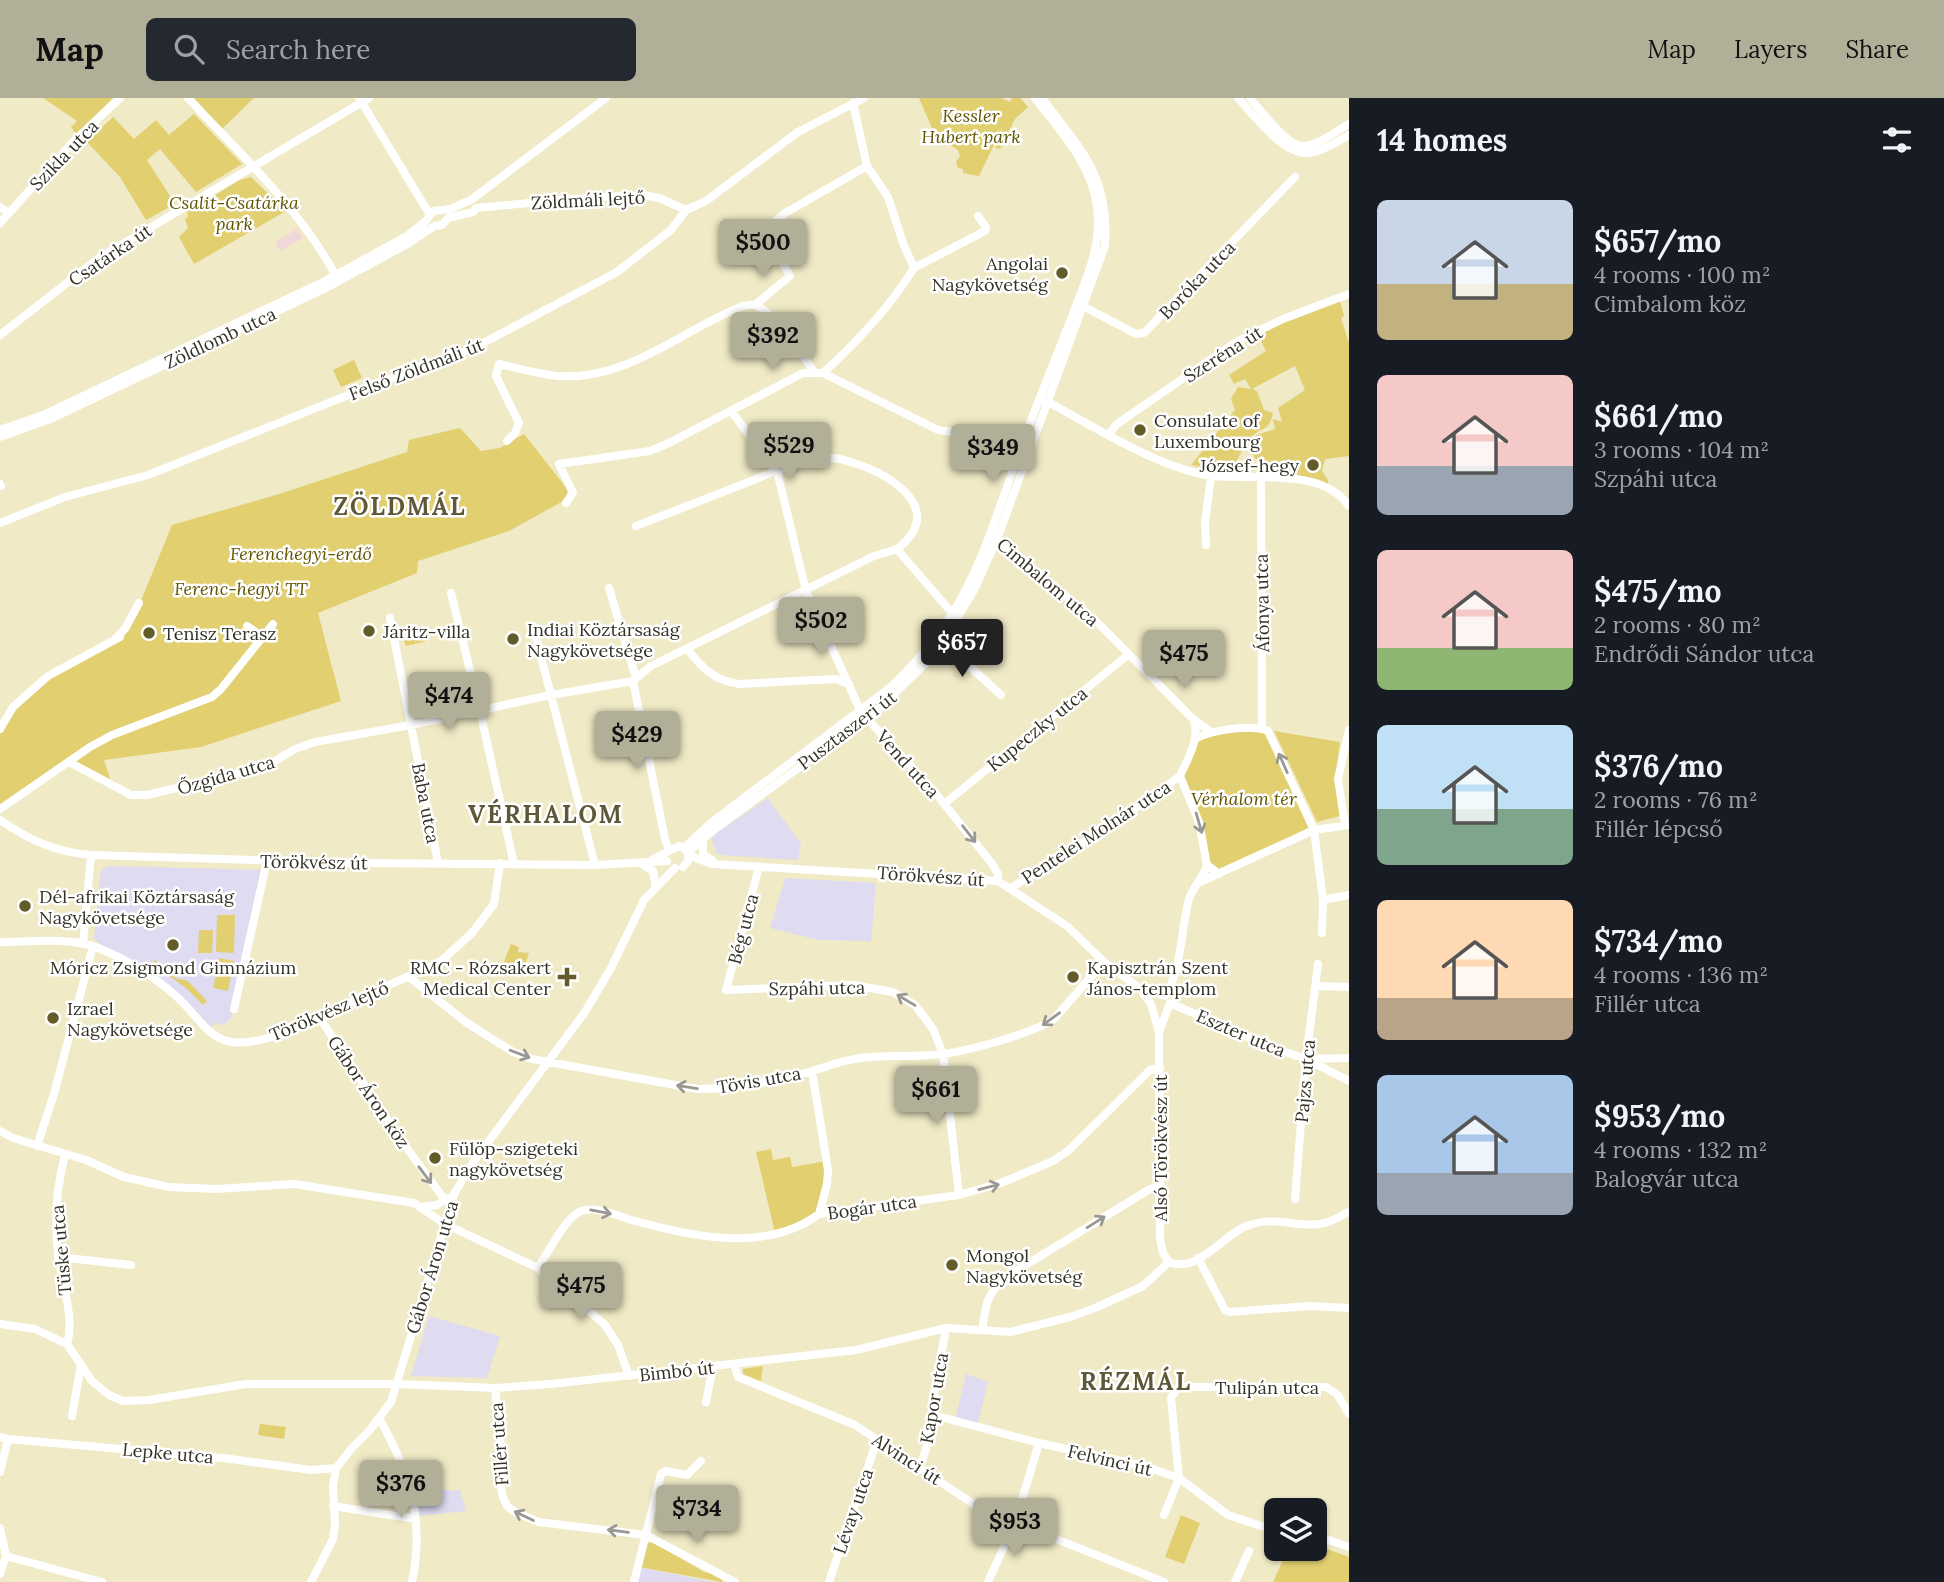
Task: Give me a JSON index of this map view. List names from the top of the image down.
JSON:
{
  "streets": {
    "street": [
      "Szikla utca",
      "Zöldmáli lejtő",
      "Csatárka út",
      "Boróka utca",
      "Zöldlomb utca",
      "Szeréna út",
      "Felső Zöldmáli út",
      "Cimbalom utca",
      "Áfonya utca",
      "Kupeczky utca",
      "Pusztaszeri út",
      "Vend utca",
      "Őzgida utca",
      "Baba utca",
      "Pentelei Molnár utca",
      "Törökvész út",
      "Bég utca",
      "Szpáhi utca",
      "Törökvész lejtő",
      "Eszter utca",
      "Tövis utca",
      "Pajzs utca",
      "Gábor Áron köz",
      "Alsó Törökvész út",
      "Bogár utca",
      "Tüske utca",
      "Gábor Áron utca",
      "Bimbó út",
      "Tulipán utca",
      "Kapor utca",
      "Fillér utca",
      "Lepke utca",
      "Alvinci út",
      "Felvinci út",
      "Lévay utca"
    ]
  },
  "crossings": [
    ["Zöldmáli lejtő", "Zöldlomb utca"],
    ["Zöldmáli lejtő", "Felső Zöldmáli út"],
    ["Boróka utca", "Pusztaszeri út"],
    ["Cimbalom utca", "Kupeczky utca"],
    ["Cimbalom utca", "Pusztaszeri út"],
    ["Kupeczky utca", "Vend utca"],
    ["Pusztaszeri út", "Vend utca"],
    ["Pusztaszeri út", "Törökvész út"],
    ["Pusztaszeri út", "Gábor Áron utca"],
    ["Vend utca", "Törökvész út"],
    ["Őzgida utca", "Baba utca"],
    ["Baba utca", "Törökvész út"],
    ["Pentelei Molnár utca", "Törökvész út"],
    ["Törökvész út", "Bég utca"],
    ["Törökvész út", "Törökvész lejtő"],
    ["Törökvész út", "Eszter utca"],
    ["Törökvész út", "Tövis utca"],
    ["Törökvész út", "Alsó Törökvész út"],
    ["Törökvész út", "Gábor Áron utca"],
    ["Bég utca", "Szpáhi utca"],
    ["Szpáhi utca", "Tövis utca"],
    ["Szpáhi utca", "Bogár utca"],
    ["Törökvész lejtő", "Tövis utca"],
    ["Törökvész lejtő", "Gábor Áron köz"],
    ["Eszter utca", "Pajzs utca"],
    ["Eszter utca", "Alsó Törökvész út"],
    ["Tövis utca", "Gábor Áron utca"],
    ["Alsó Törökvész út", "Bogár utca"],
    ["Alsó Törökvész út", "Bimbó út"],
    ["Tüske utca", "Bimbó út"],
    ["Gábor Áron utca", "Bimbó út"],
    ["Gábor Áron utca", "Lepke utca"],
    ["Bimbó út", "Kapor utca"],
    ["Bimbó út", "Fillér utca"],
    ["Bimbó út", "Alvinci út"],
    ["Tulipán utca", "Felvinci út"],
    ["Kapor utca", "Alvinci út"],
    ["Kapor utca", "Felvinci út"],
    ["Alvinci út", "Lévay utca"]
  ],
  "one_way": ["Szpáhi utca", "Gábor Áron köz", "Bogár utca"],
  "districts": ["ZÖLDMÁL", "VÉRHALOM", "RÉZMÁL"],
  "parks": [
    "Kessler Hubert park",
    "Csalit-Csatárka park",
    "Ferenchegyi-erdő",
    "Ferenc-hegyi TT",
    "Vérhalom tér"
  ],
  "places": {
    "other": [
      "Angolai Nagykövetség",
      "Consulate of Luxembourg",
      "József-hegy",
      "Járitz-villa",
      "Tenisz Terasz",
      "Indiai Köztársaság Nagykövetsége",
      "Dél-afrikai Köztársaság Nagykövetsége",
      "Móricz Zsigmond Gimnázium",
      "Kapisztrán Szent János-templom",
      "Izrael Nagykövetsége",
      "Fülöp-szigeteki nagykövetség",
      "Mongol Nagykövetség"
    ],
    "health": ["RMC - Rózsakert Medical Center"]
  },
  "page": {
    "header": "Map",
    "search": "Search here",
    "nav": ["Map", "Layers", "Share"],
    "heading": "14 homes",
    "list": [
      {
        "name": "$657/mo",
        "note": "4 rooms · 100 m² · Cimbalom köz"
      },
      {
        "name": "$661/mo",
        "note": "3 rooms · 104 m² · Szpáhi utca"
      },
      {
        "name": "$475/mo",
        "note": "2 rooms · 80 m² · Endrődi Sándor utca"
      },
      {
        "name": "$376/mo",
        "note": "2 rooms · 76 m² · Fillér lépcső"
      },
      {
        "name": "$734/mo",
        "note": "4 rooms · 136 m² · Fillér utca"
      },
      {
        "name": "$953/mo",
        "note": "4 rooms · 132 m² · Balogvár utca"
      }
    ],
    "price": [
      "$500",
      "$392",
      "$529",
      "$349",
      "$502",
      "$657",
      "$475",
      "$474",
      "$429",
      "$661",
      "$475",
      "$376",
      "$734",
      "$953"
    ]
  }
}
